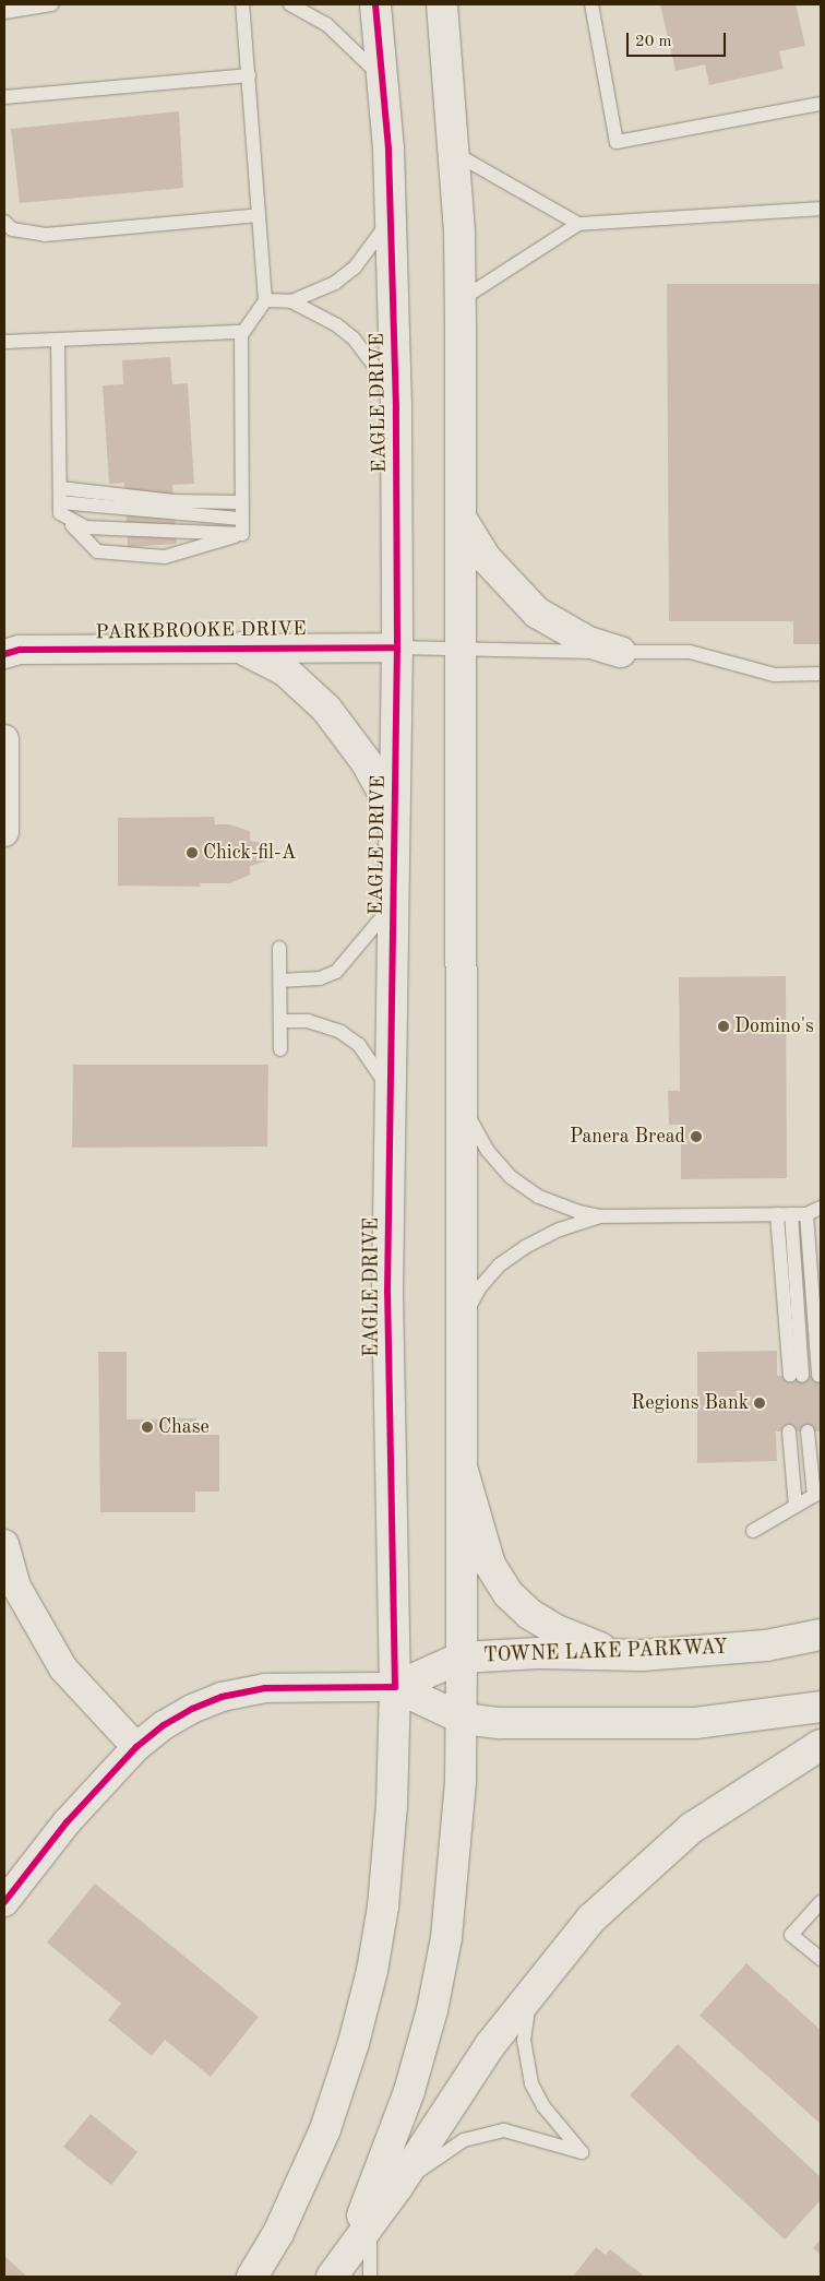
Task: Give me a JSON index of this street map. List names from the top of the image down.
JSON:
{
  "streets": {
    "street": ["EAGLE DRIVE", "PARKBROOKE DRIVE", "TOWNE LAKE PARKWAY"]
  },
  "crossings": [
    ["EAGLE DRIVE", "PARKBROOKE DRIVE"],
    ["EAGLE DRIVE", "TOWNE LAKE PARKWAY"]
  ],
  "places": [
    "Chick-fil-A",
    "Domino's",
    "Panera Bread",
    "Regions Bank",
    "Chase"
  ],
  "scale_bar": "20 m"
}
